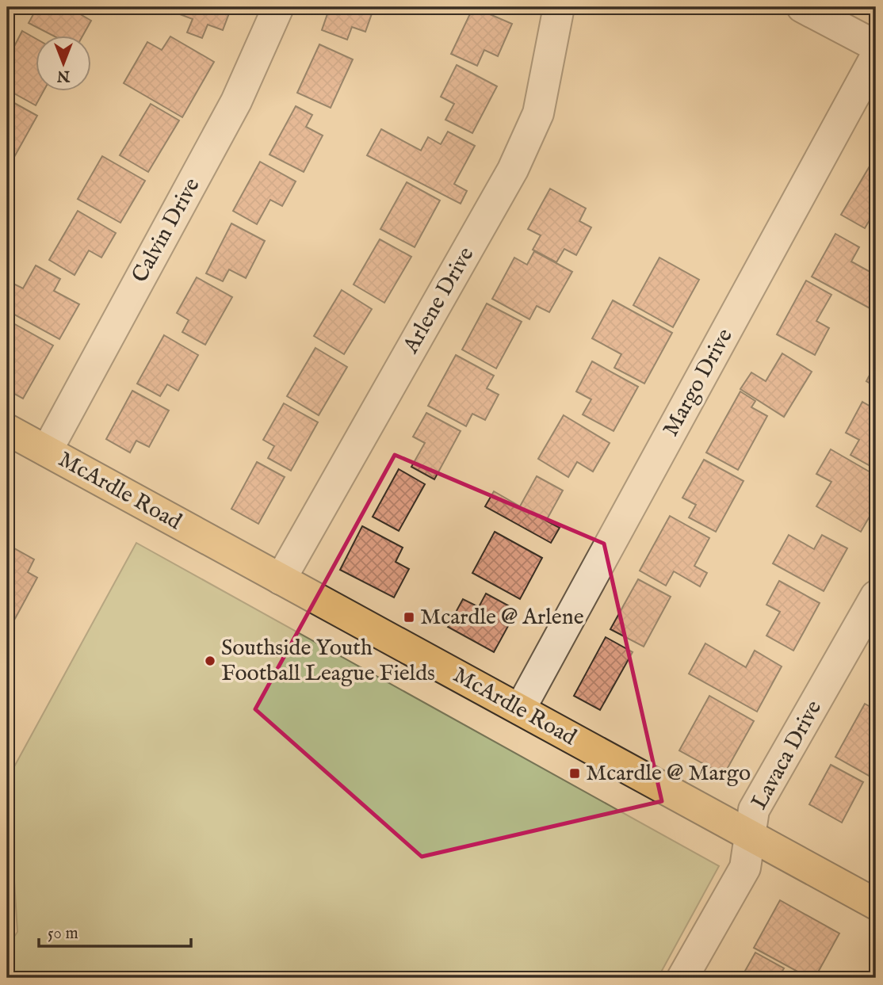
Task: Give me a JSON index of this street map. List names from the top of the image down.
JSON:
{
  "streets": {
    "main road": ["McArdle Road"],
    "street": [
      "Calvin Drive",
      "Arlene Drive",
      "Margo Drive",
      "Lavaca Drive"
    ]
  },
  "crossings": [
    ["Calvin Drive", "McArdle Road"],
    ["Arlene Drive", "McArdle Road"],
    ["Margo Drive", "McArdle Road"],
    ["McArdle Road", "Lavaca Drive"]
  ],
  "places": {
    "transit": ["Mcardle @ Arlene", "Mcardle @ Margo"],
    "other": ["Southside Youth Football League Fields"]
  },
  "scale_bar": "50 m",
  "north": "bottom"
}
